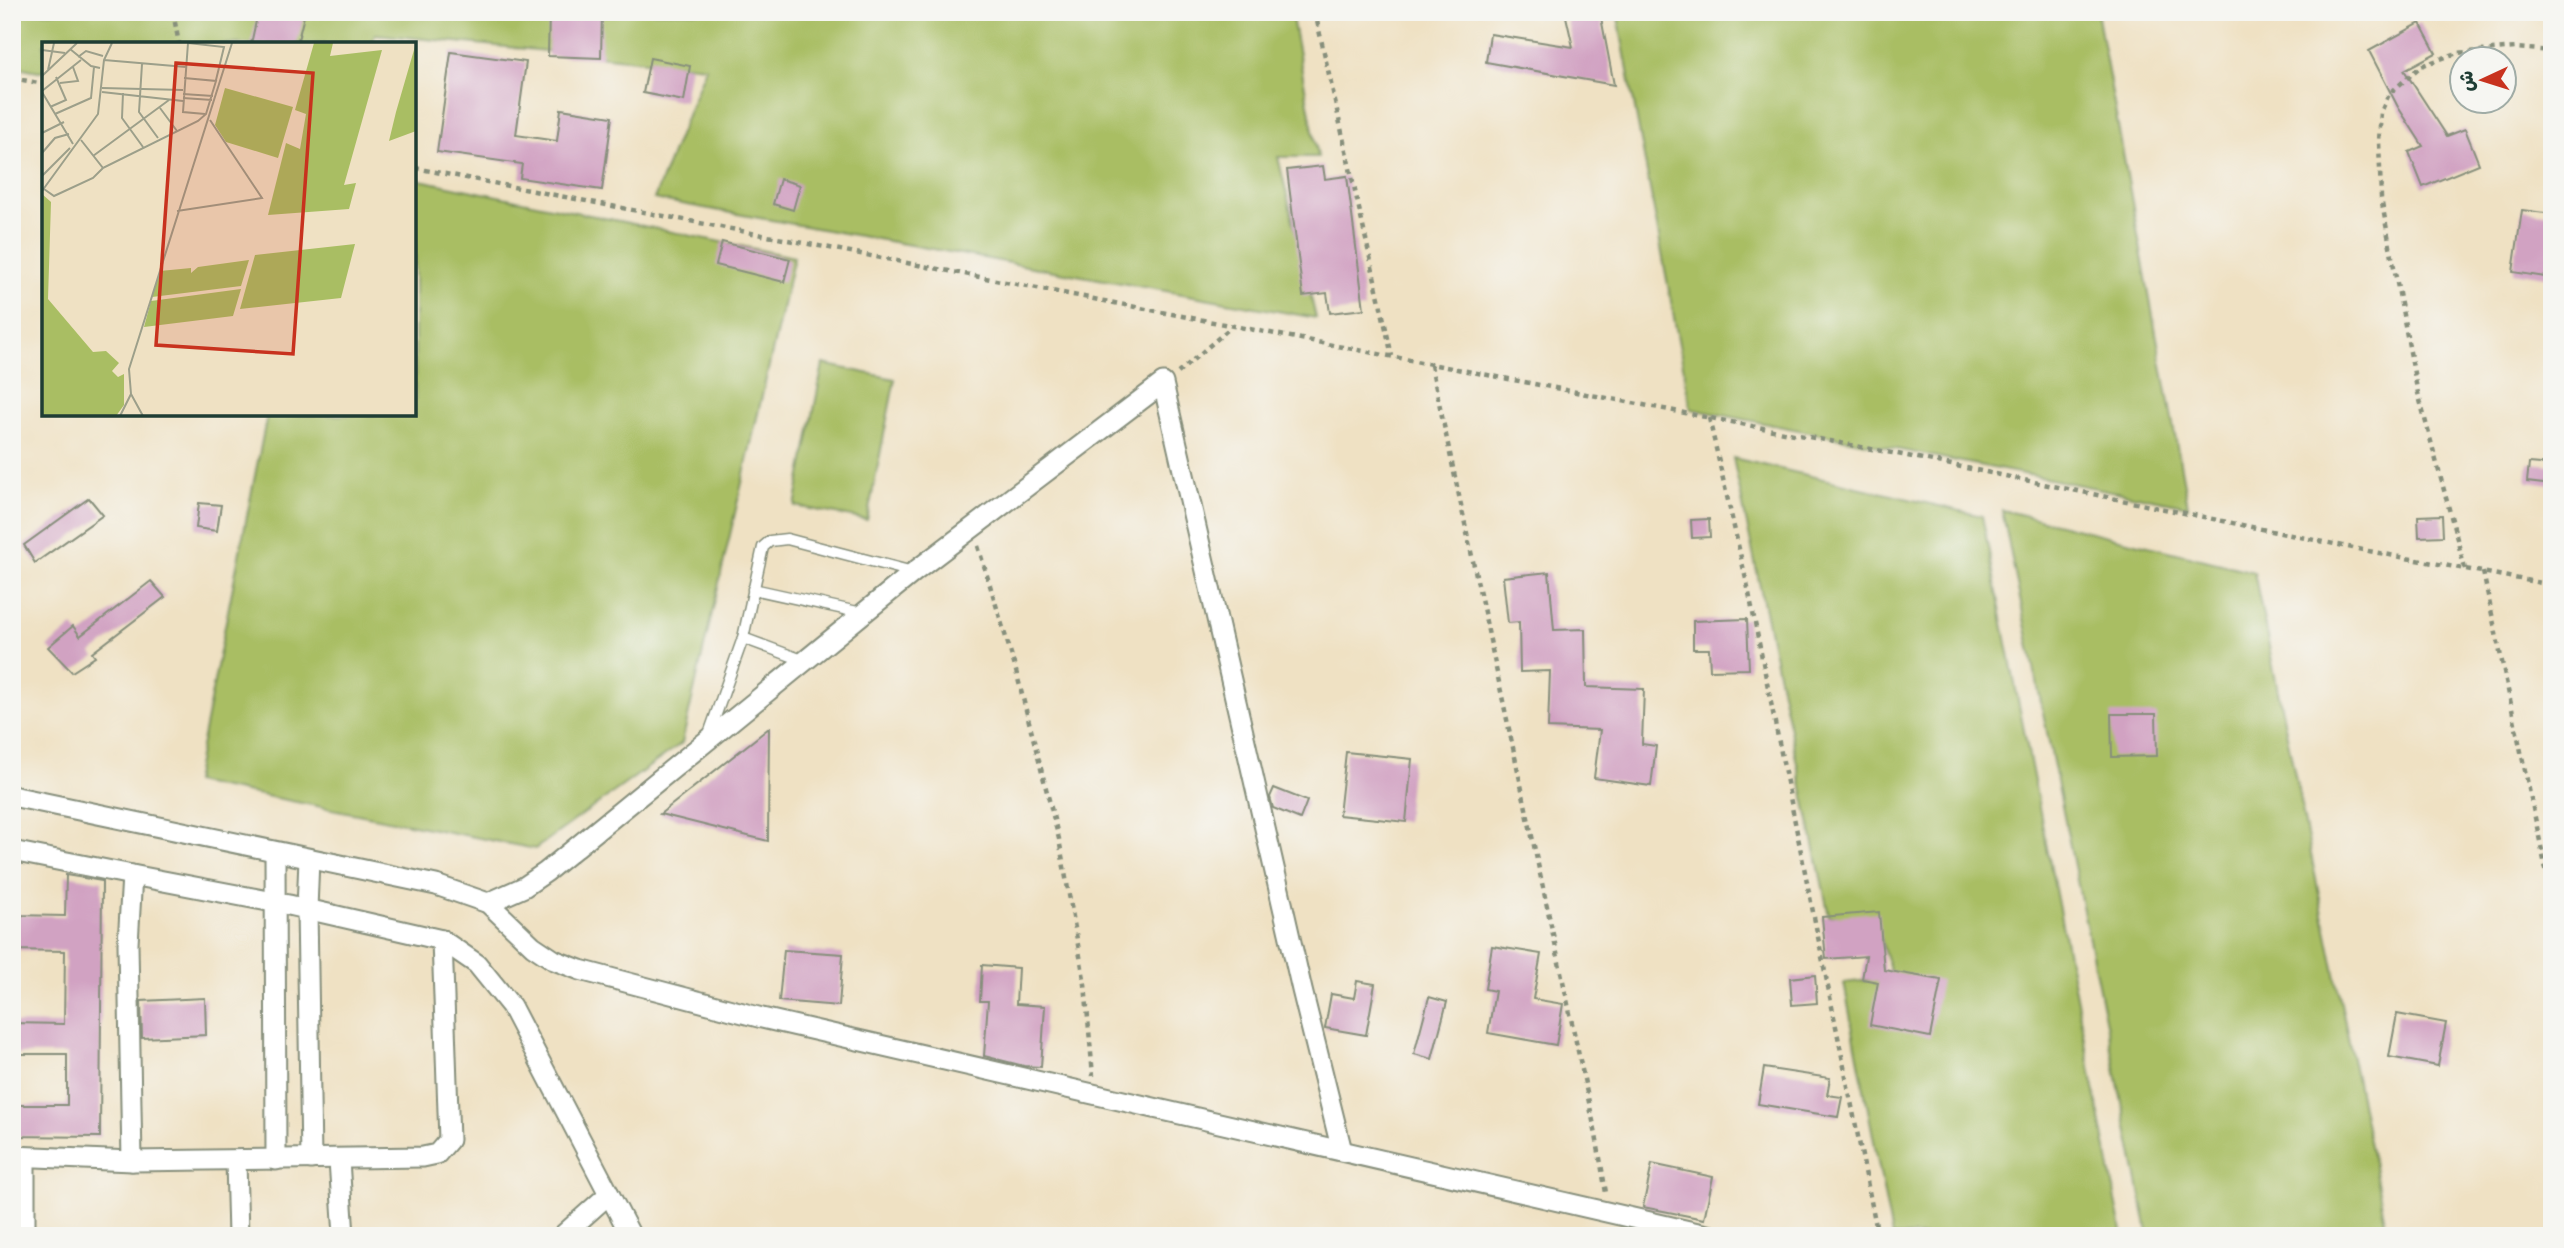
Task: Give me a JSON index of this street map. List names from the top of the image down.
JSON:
{
  "north": "left"
}
